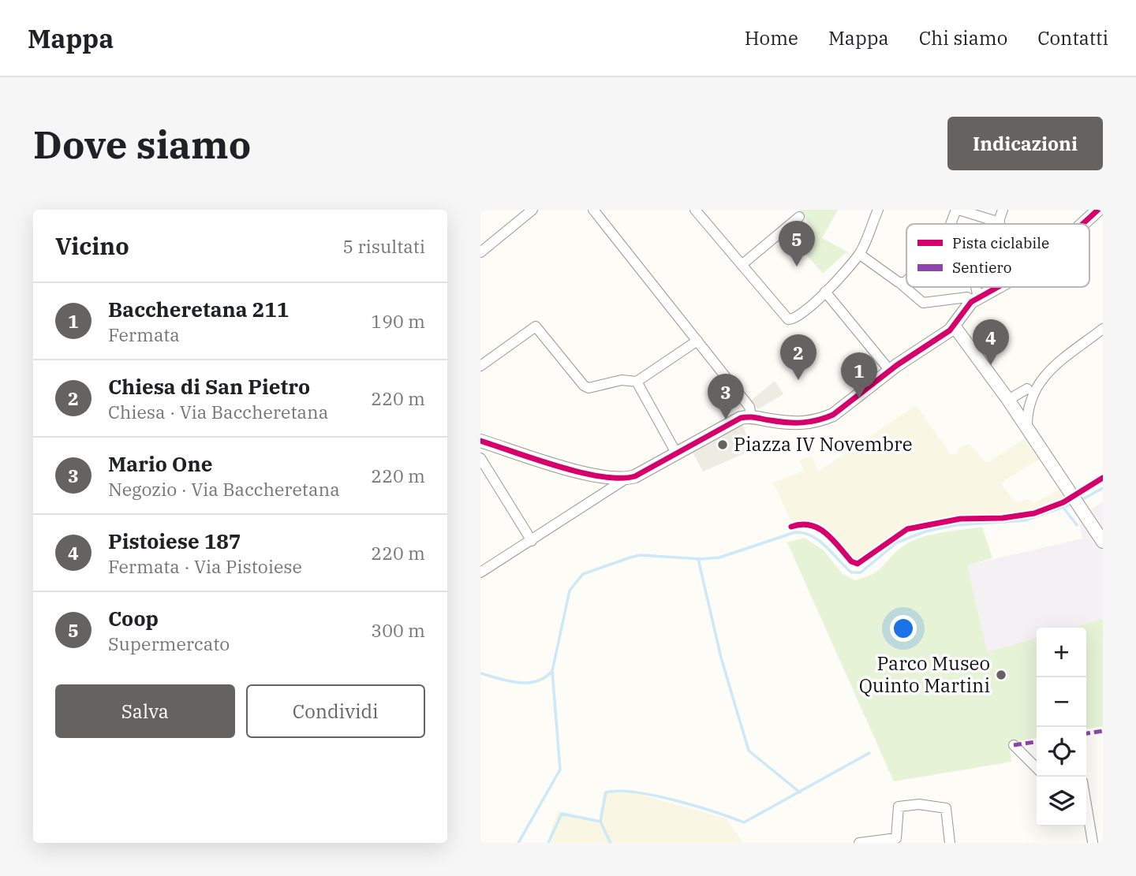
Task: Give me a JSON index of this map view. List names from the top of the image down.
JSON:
{
  "places": ["Piazza IV Novembre", "Parco Museo Quinto Martini"],
  "legend": ["Pista ciclabile", "Sentiero"],
  "page": {
    "header": "Mappa",
    "nav": [
      "Home",
      "Mappa",
      "Chi siamo",
      "Contatti"
    ],
    "buttons": [
      "Indicazioni",
      ["Salva", "Condividi"]
    ],
    "title": "Dove siamo",
    "heading": ["Vicino", "5 risultati"],
    "pins": [
      "5",
      "4",
      "2",
      "1",
      "3"
    ],
    "list": [
      {
        "mark": "1",
        "name": "Baccheretana 211",
        "note": "Fermata",
        "value": "190 m"
      },
      {
        "mark": "2",
        "name": "Chiesa di San Pietro",
        "note": "Chiesa · Via Baccheretana",
        "value": "220 m"
      },
      {
        "mark": "3",
        "name": "Mario One",
        "note": "Negozio · Via Baccheretana",
        "value": "220 m"
      },
      {
        "mark": "4",
        "name": "Pistoiese 187",
        "note": "Fermata · Via Pistoiese",
        "value": "220 m"
      },
      {
        "mark": "5",
        "name": "Coop",
        "note": "Supermercato",
        "value": "300 m"
      }
    ],
    "map_buttons": ["+", "−"]
  }
}
